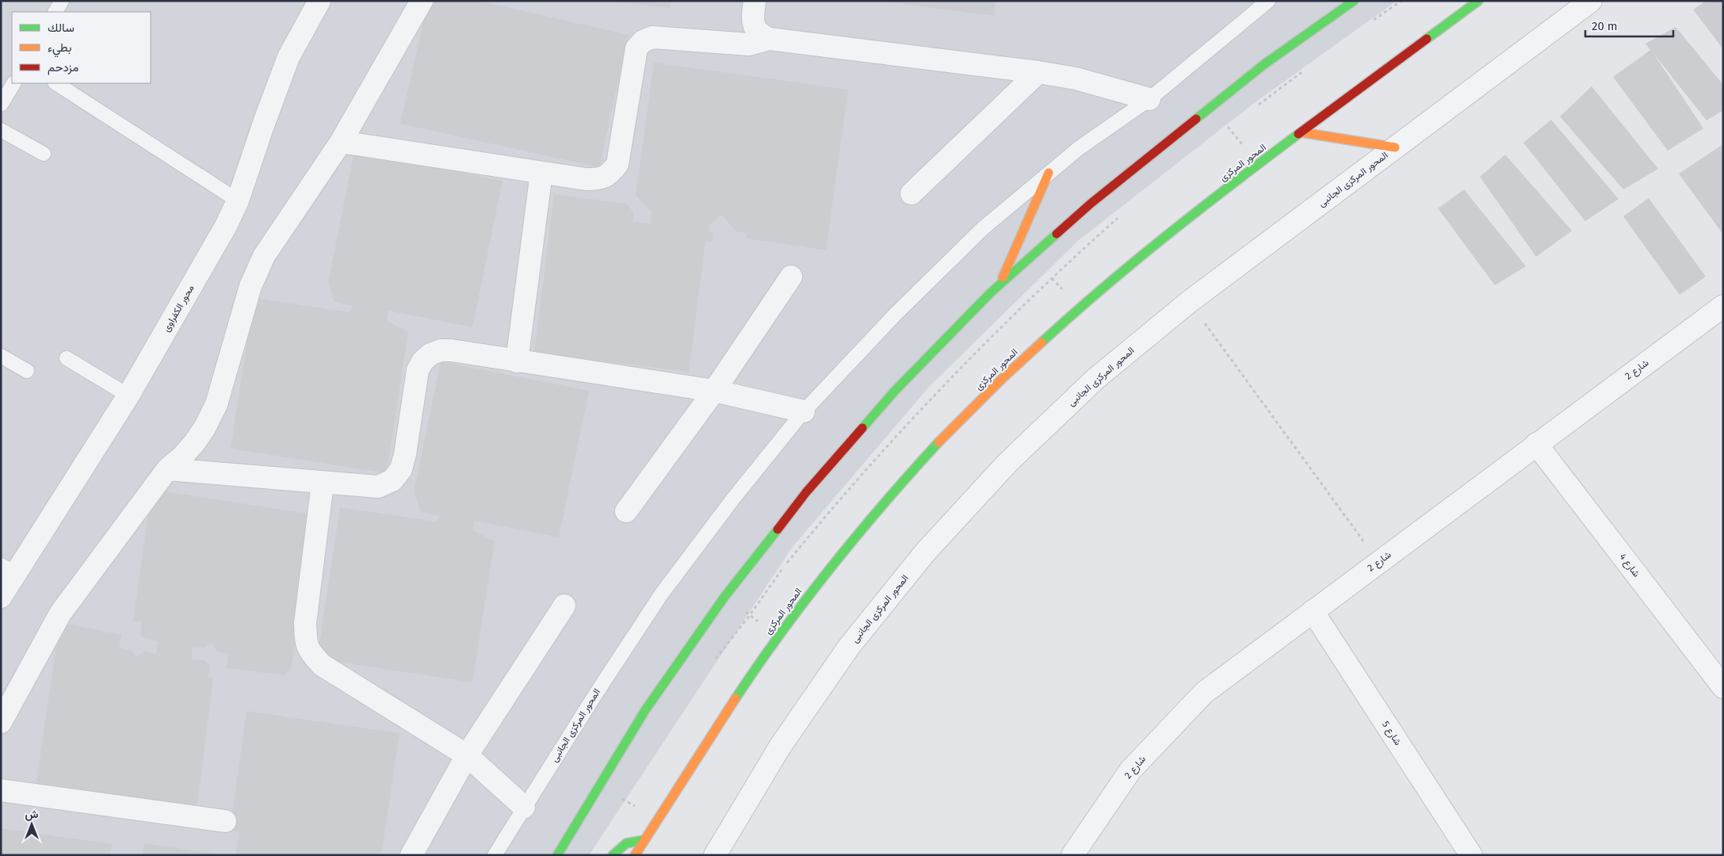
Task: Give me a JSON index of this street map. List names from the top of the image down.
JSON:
{
  "streets": {
    "main road": ["المحور المركزى"],
    "street": [
      "المحور المركزى الجانبى",
      "محور الكفراوى",
      "شارع 2",
      "شارع 4",
      "شارع 5"
    ]
  },
  "crossings": [
    ["شارع 2", "شارع 4"],
    ["شارع 2", "شارع 5"]
  ],
  "legend": ["سالك", "بطيء", "مزدحم"],
  "scale_bar": "20 m",
  "north": "top"
}
